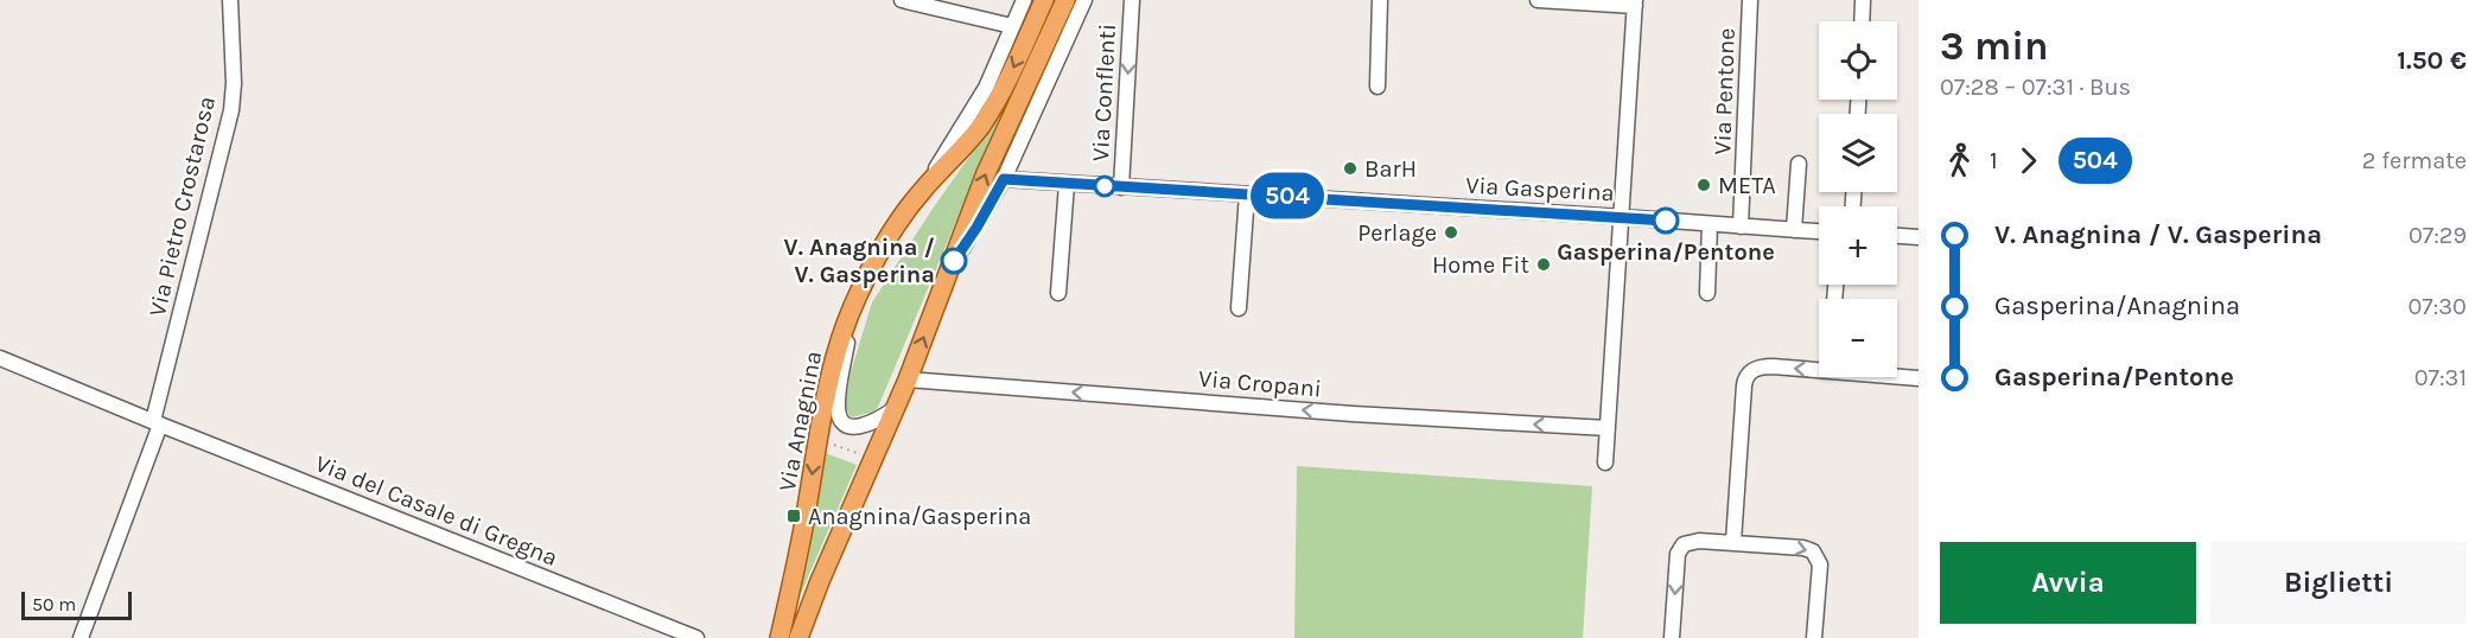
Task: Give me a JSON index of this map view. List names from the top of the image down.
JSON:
{
  "streets": {
    "main road": ["Via Anagnina"],
    "street": [
      "Via Pentone",
      "Via Conflenti",
      "Via Gasperina",
      "Via Pietro Crostarosa",
      "Via Cropani",
      "Via del Casale di Gregna"
    ]
  },
  "crossings": [
    ["Via Pentone", "Via Gasperina"],
    ["Via Conflenti", "Via Gasperina"],
    ["Via Pietro Crostarosa", "Via del Casale di Gregna"]
  ],
  "one_way": ["Via Cropani"],
  "places": {
    "other": [
      "BarH",
      "META",
      "Gasperina/Pentone",
      "Perlage",
      "V. Anagnina / V. Gasperina",
      "Home Fit"
    ],
    "transit": ["Anagnina/Gasperina"]
  },
  "lines": ["bus line 504"],
  "scale_bar": "50 m",
  "page": {
    "on_map": "504",
    "heading": ["3 min", "07:28 – 07:31 · Bus", "1.50 €"],
    "map_buttons": ["+", "−"],
    "legs": ["1", "504", "2 fermate"],
    "list": [
      {
        "name": "V. Anagnina / V. Gasperina",
        "value": "07:29"
      },
      {
        "name": "Gasperina/Anagnina",
        "value": "07:30"
      },
      {
        "name": "Gasperina/Pentone",
        "value": "07:31"
      }
    ],
    "buttons": ["Avvia", "Biglietti"],
    "scale": "50 m"
  }
}
